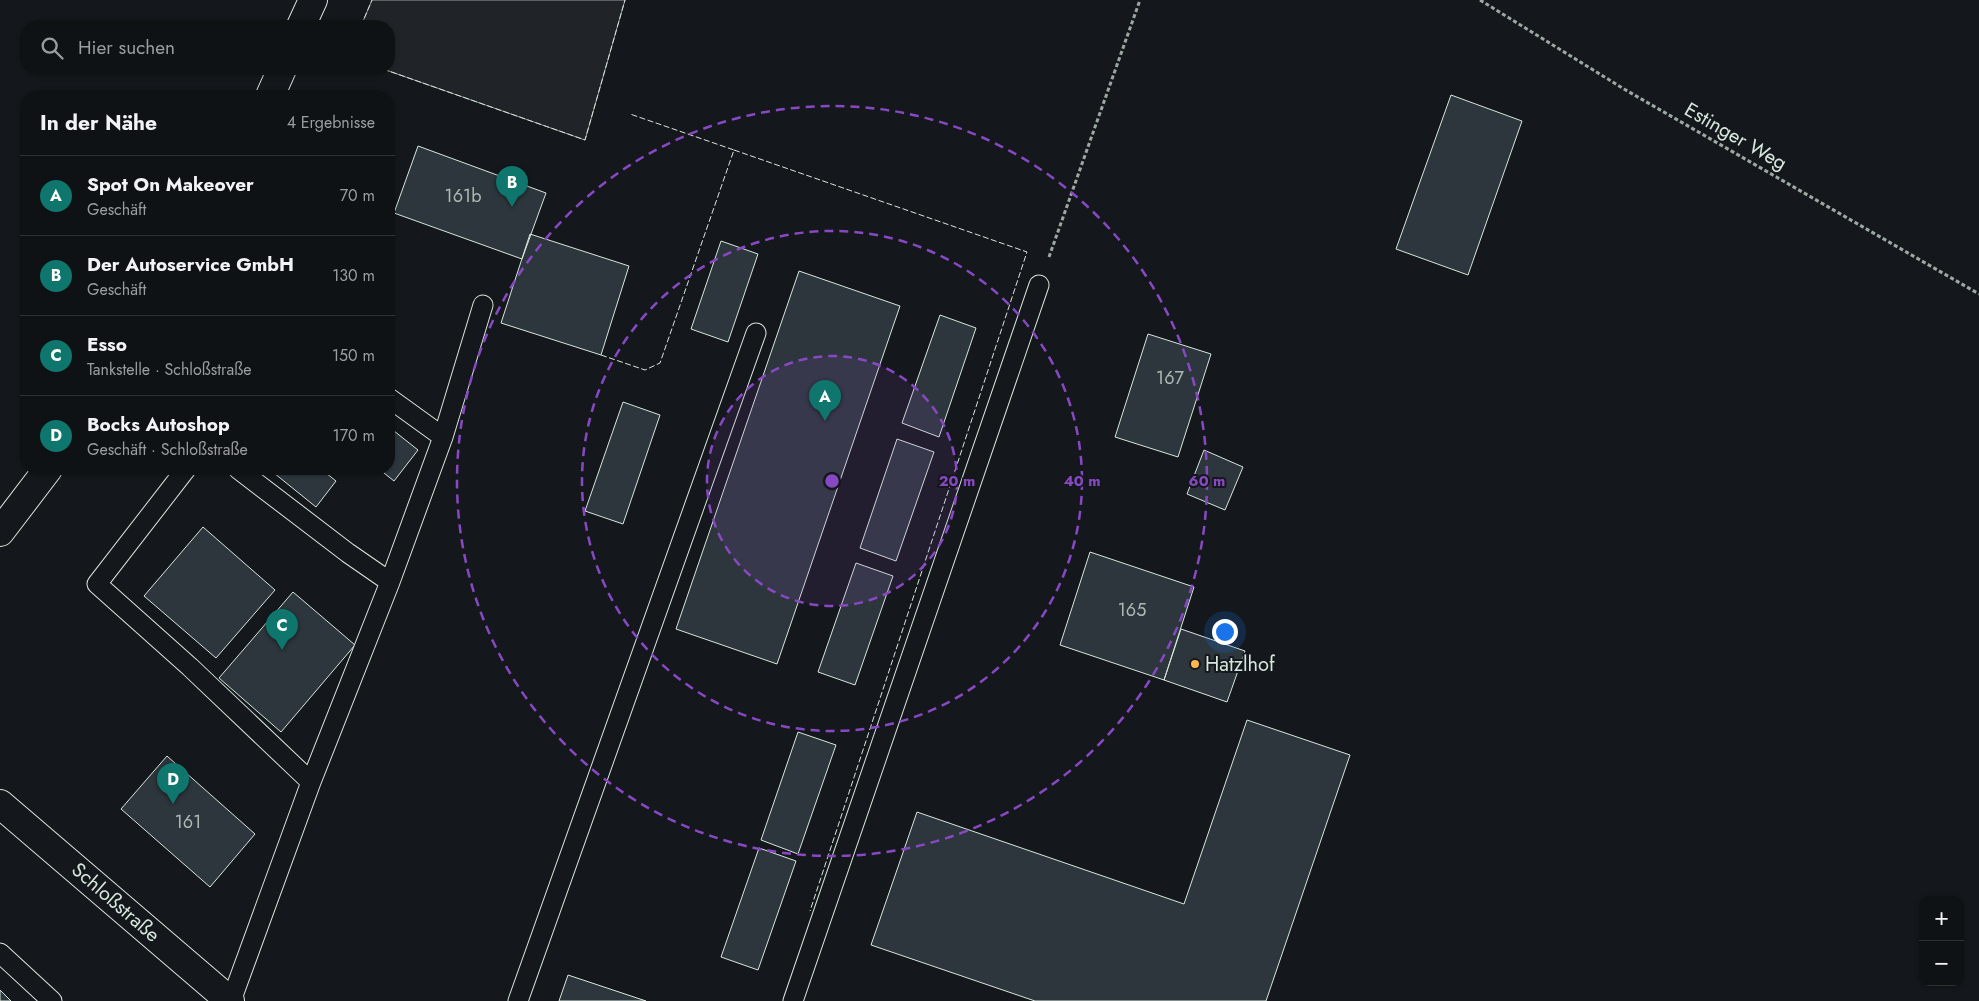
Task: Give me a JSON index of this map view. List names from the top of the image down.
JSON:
{
  "streets": {
    "street": ["Schloßstraße"],
    "path": ["Estinger Weg"]
  },
  "places": ["Hatzlhof"],
  "house_numbers": [
    "161b",
    "167",
    "165",
    "161"
  ],
  "page": {
    "search": "Hier suchen",
    "heading": ["In der Nähe", "4 Ergebnisse"],
    "list": [
      {
        "mark": "A",
        "name": "Spot On Makeover",
        "note": "Geschäft",
        "value": "70 m"
      },
      {
        "mark": "B",
        "name": "Der Autoservice GmbH",
        "note": "Geschäft",
        "value": "130 m"
      },
      {
        "mark": "C",
        "name": "Esso",
        "note": "Tankstelle · Schloßstraße",
        "value": "150 m"
      },
      {
        "mark": "D",
        "name": "Bocks Autoshop",
        "note": "Geschäft · Schloßstraße",
        "value": "170 m"
      }
    ],
    "pins": [
      "B",
      "A",
      "C",
      "D"
    ],
    "map_buttons": ["+", "−"]
  },
  "rings": ["20 m", "40 m", "60 m"]
}
